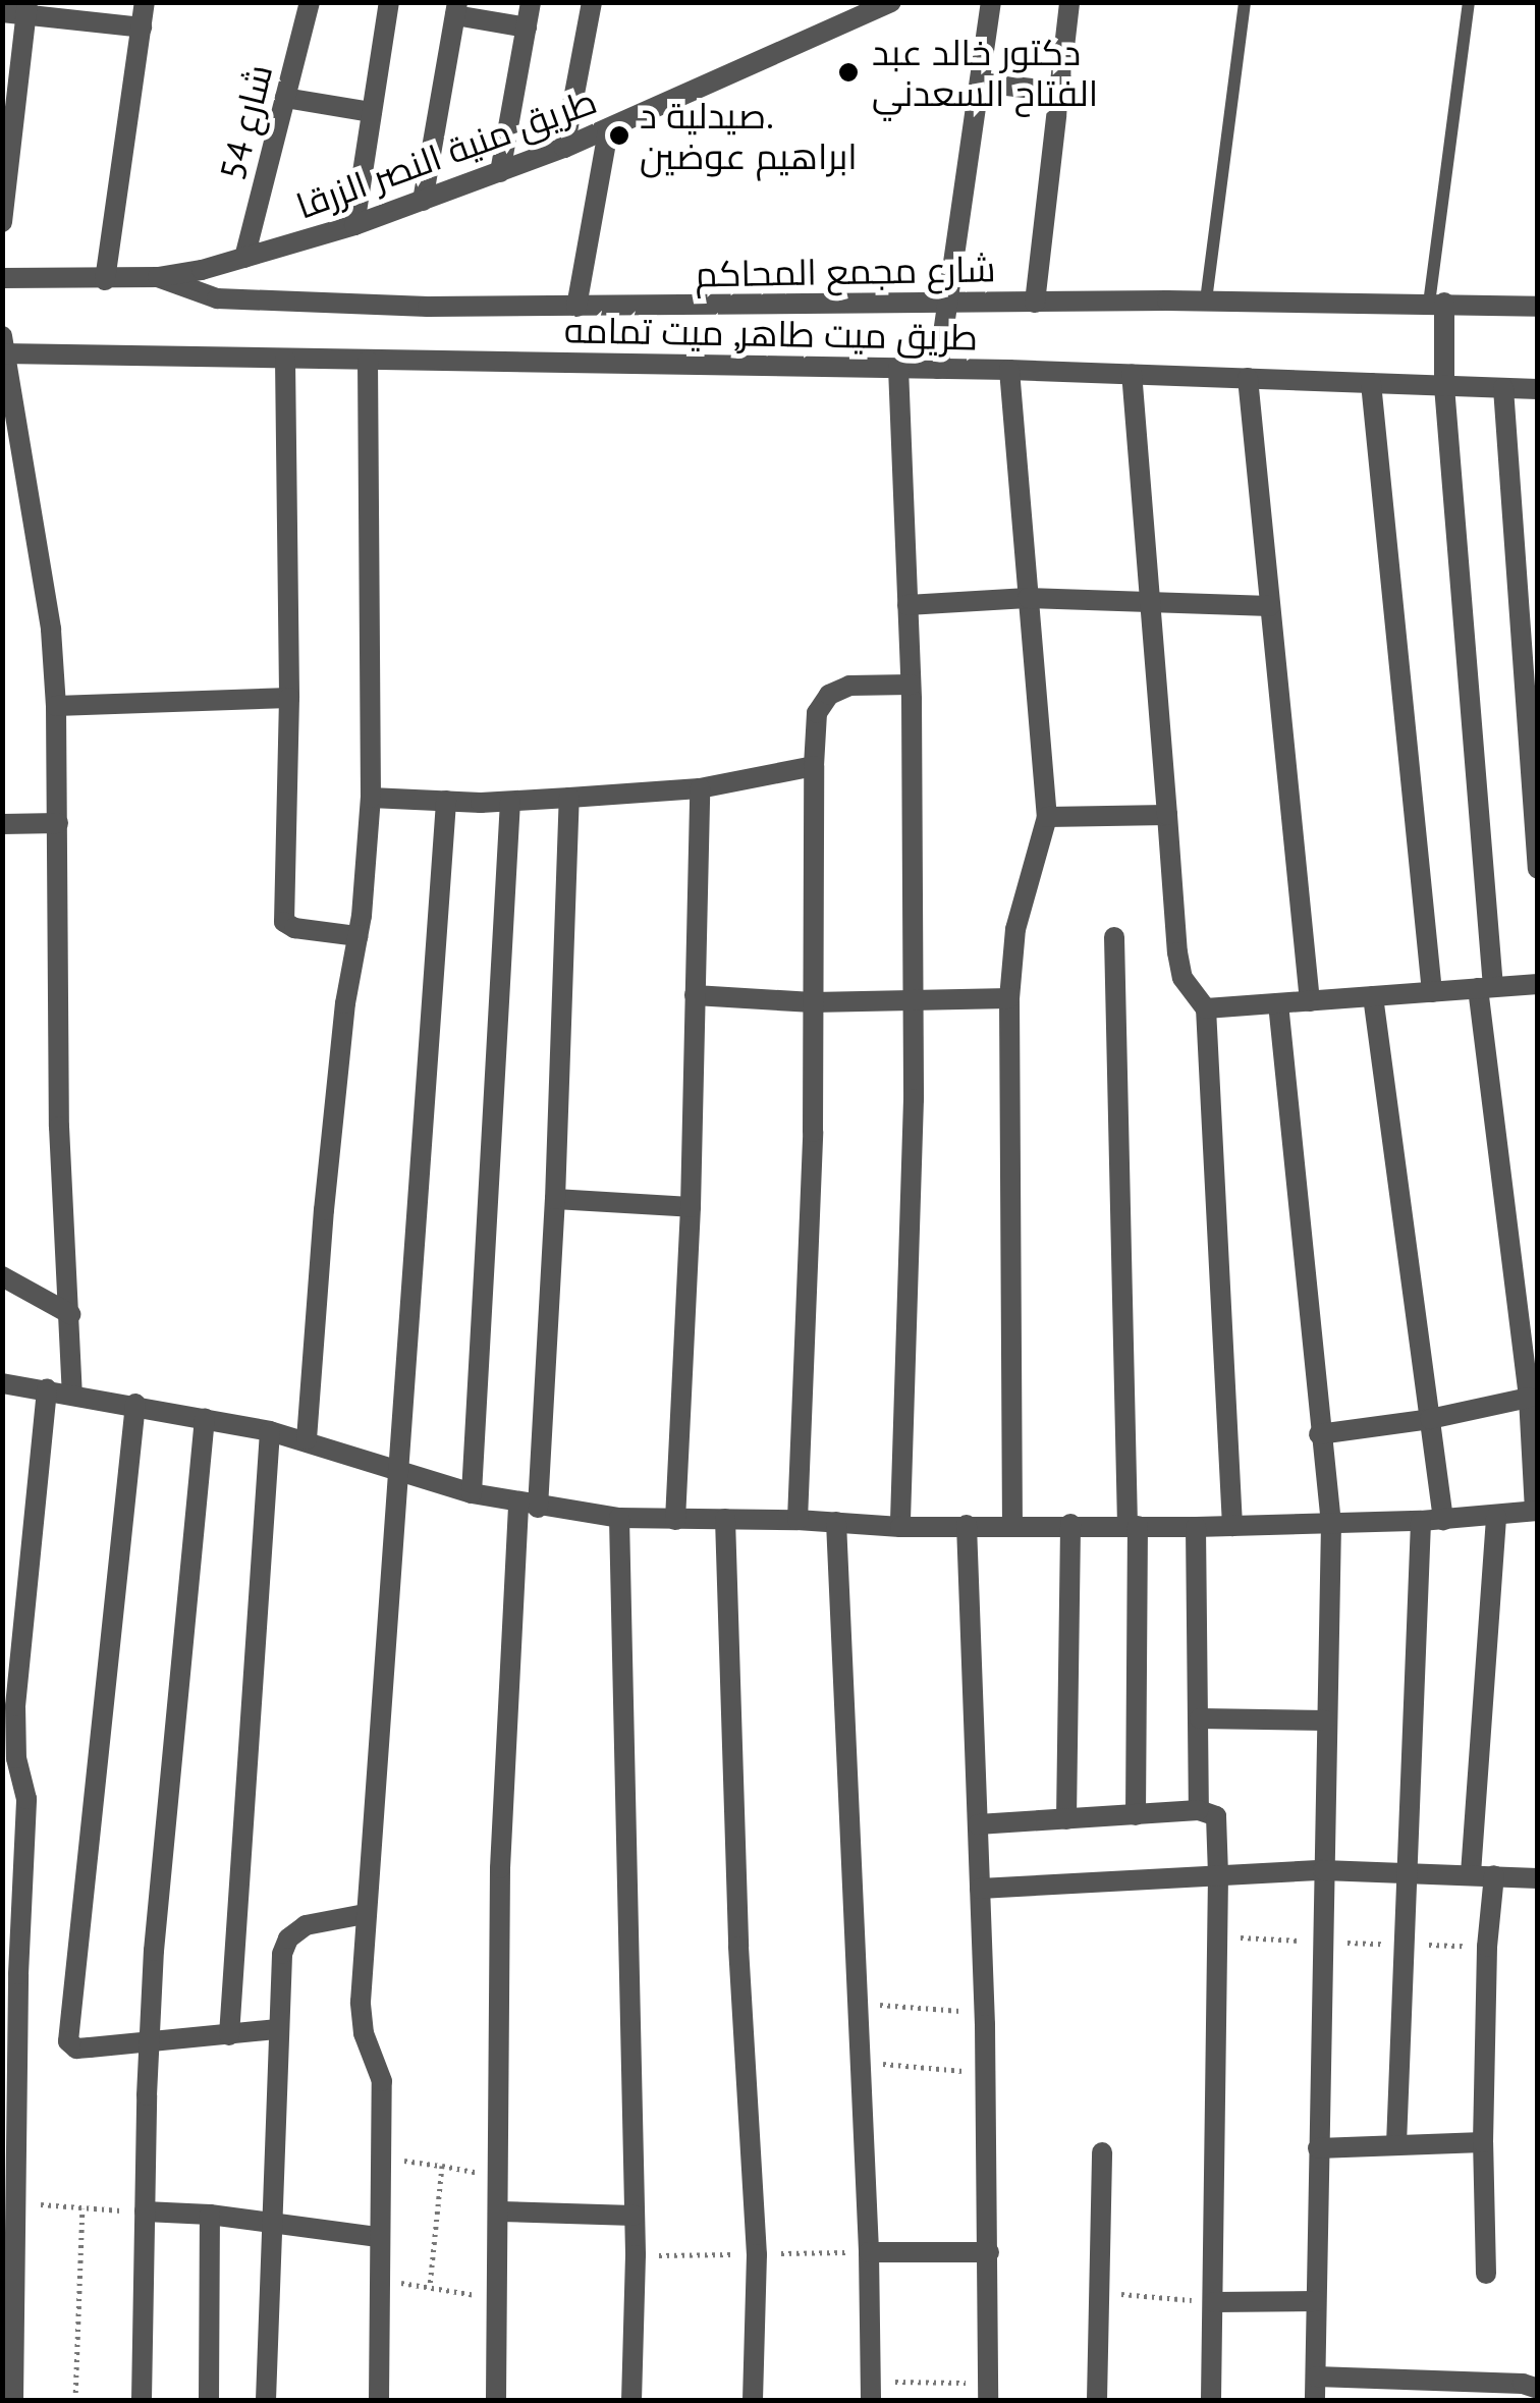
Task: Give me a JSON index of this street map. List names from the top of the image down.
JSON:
{
  "streets": {
    "street": [
      "شارع 54",
      "طريق منية النصر الزرقا",
      "شارع مجمع المحاكم",
      "طريق ميت طاهر, ميت تمامه"
    ]
  },
  "crossings": [
    ["شارع 54", "طريق منية النصر الزرقا"],
    ["طريق منية النصر الزرقا", "شارع مجمع المحاكم"]
  ],
  "places": ["دكتور خالد عبد الفتاح السعدني", "صيدلية د. ابراهيم عوضين"]
}
